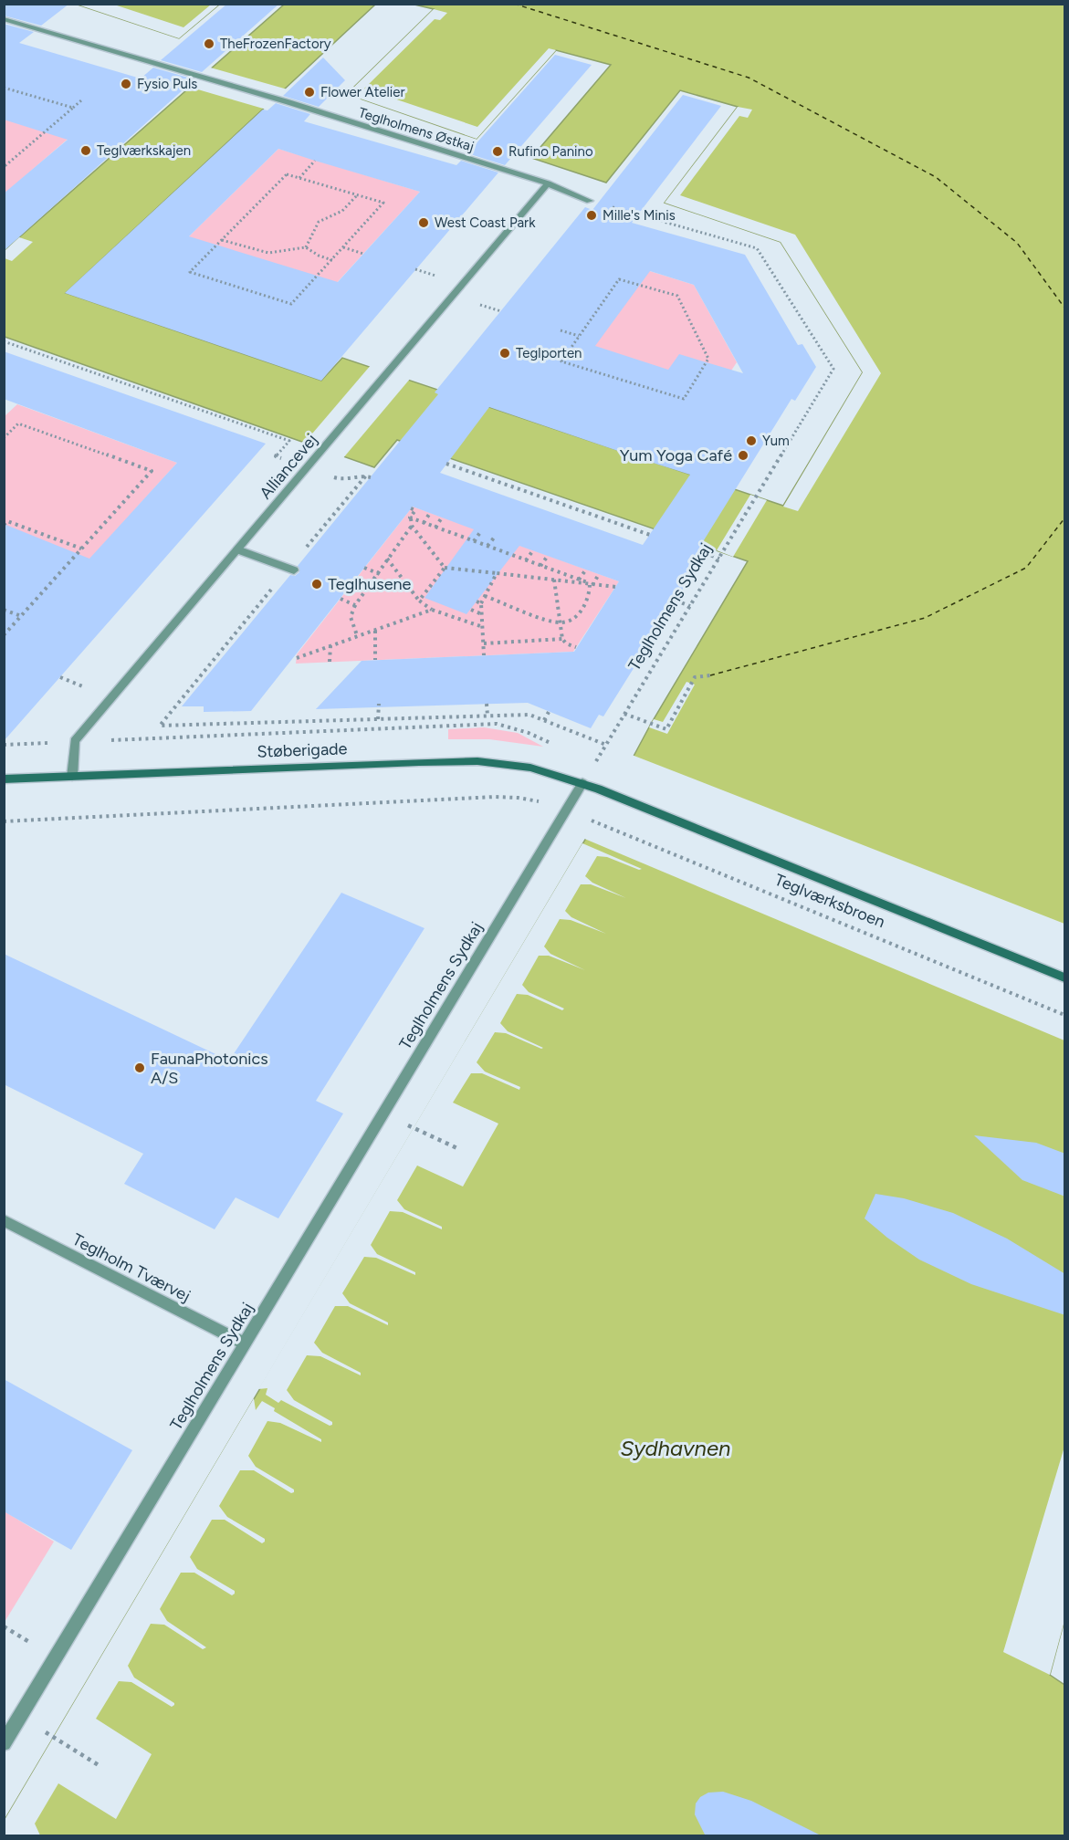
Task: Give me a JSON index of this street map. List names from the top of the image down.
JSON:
{
  "streets": {
    "street": [
      "Teglholmens Østkaj",
      "Alliancevej",
      "Teglholmens Sydkaj",
      "Støberigade",
      "Teglværksbroen",
      "Teglholm Tværvej"
    ]
  },
  "crossings": [
    ["Teglholmens Østkaj", "Alliancevej"],
    ["Teglholmens Østkaj", "Teglholmens Sydkaj"],
    ["Teglholmens Sydkaj", "Støberigade"],
    ["Teglholmens Sydkaj", "Teglværksbroen"],
    ["Teglholmens Sydkaj", "Teglholm Tværvej"],
    ["Støberigade", "Teglværksbroen"]
  ],
  "water": ["Sydhavnen"],
  "places": [
    "TheFrozenFactory",
    "Fysio Puls",
    "Flower Atelier",
    "Teglværkskajen",
    "Rufino Panino",
    "Mille's Minis",
    "West Coast Park",
    "Teglporten",
    "Yum",
    "Yum Yoga Café",
    "Teglhusene",
    "FaunaPhotonics A/S"
  ]
}
